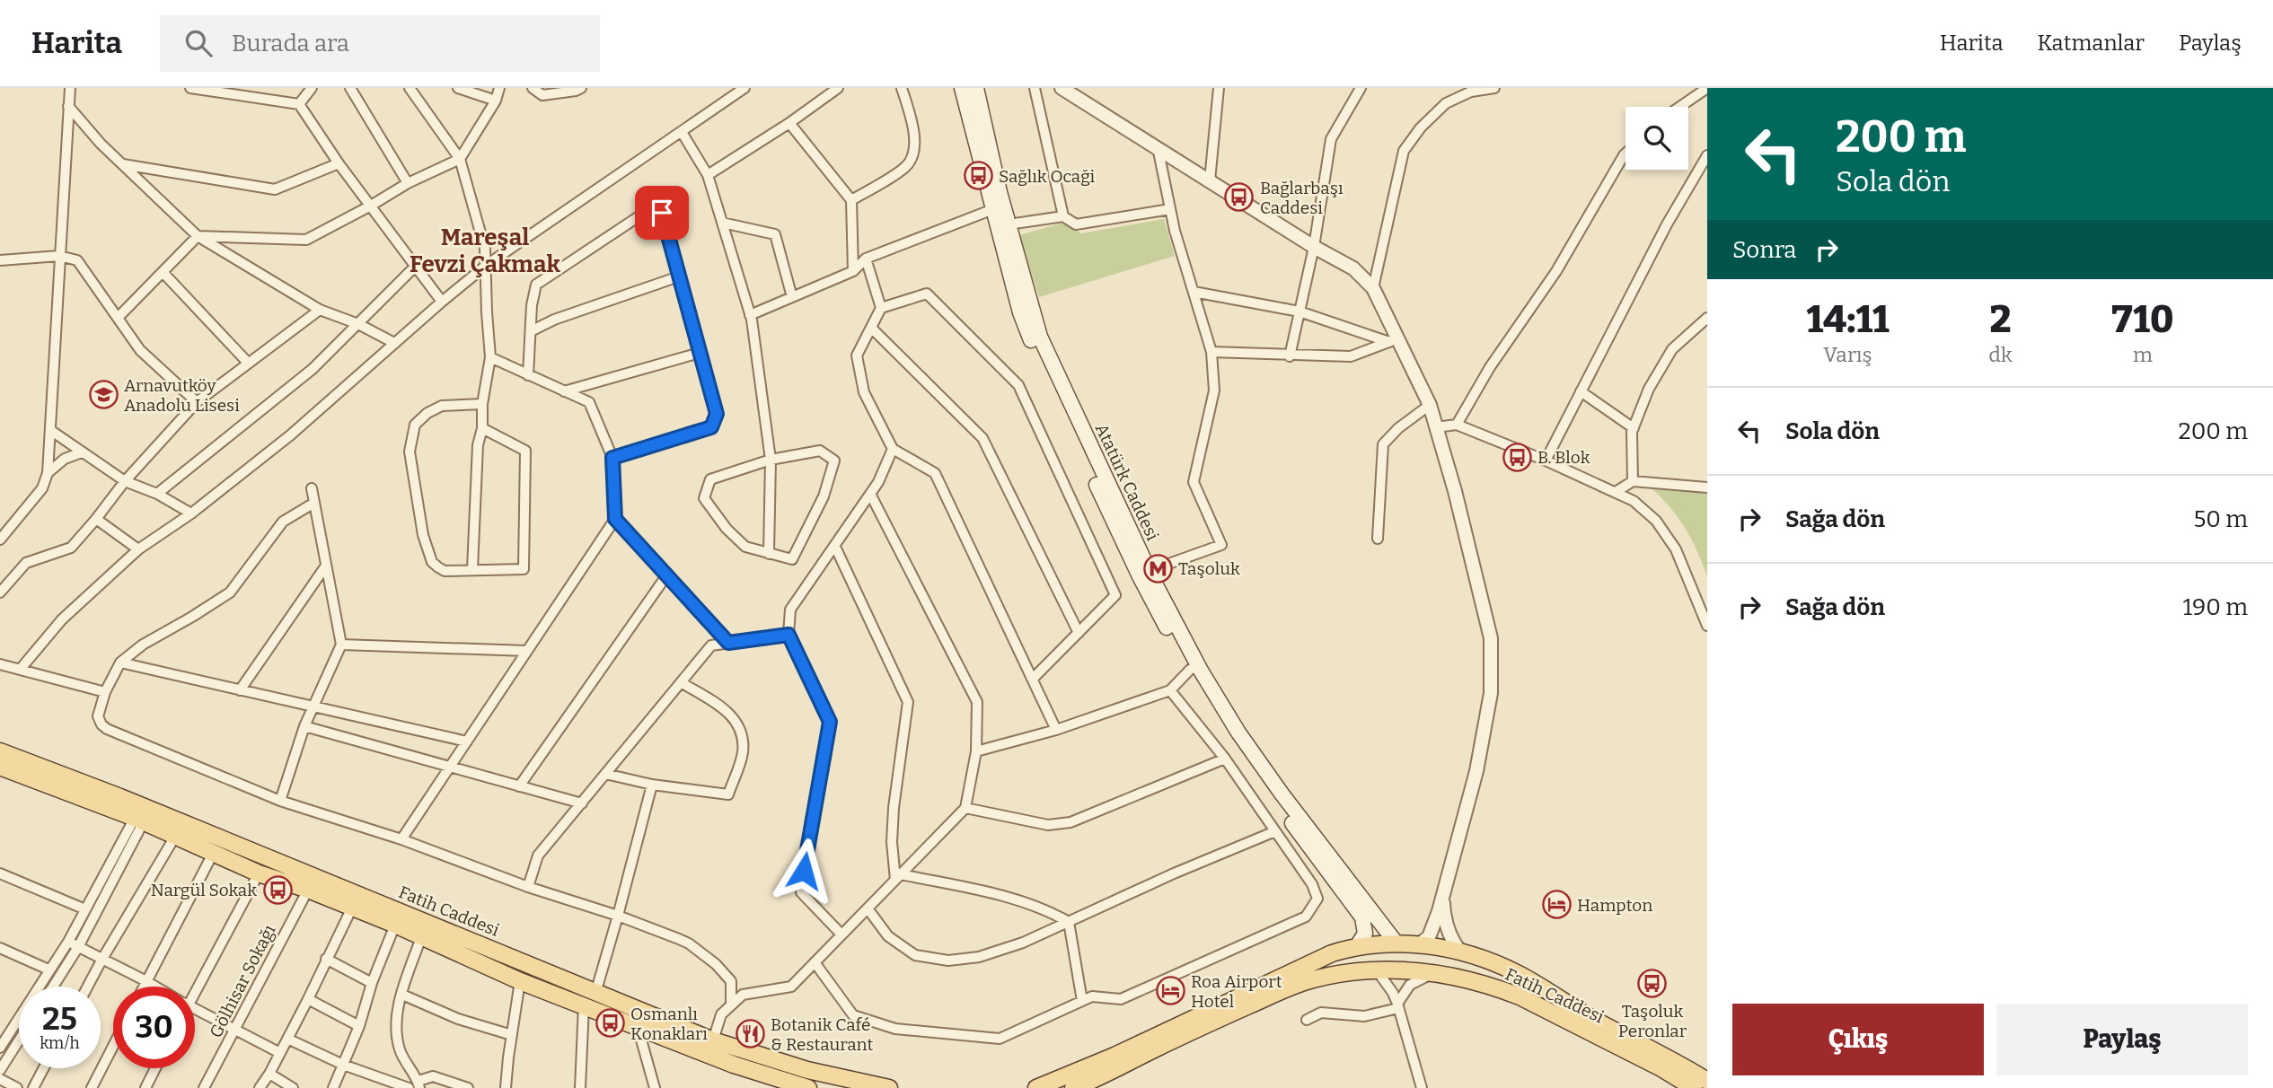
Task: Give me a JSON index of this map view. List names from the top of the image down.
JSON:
{
  "streets": {
    "main road": ["Atatürk Caddesi", "Fatih Caddesi"],
    "street": ["Gölhisar Sokağı"]
  },
  "crossings": [
    ["Atatürk Caddesi", "Fatih Caddesi"],
    ["Fatih Caddesi", "Gölhisar Sokağı"]
  ],
  "districts": ["Mareşal Fevzi Çakmak"],
  "places": {
    "bus stop": [
      "Sağlık Ocaği",
      "Bağlarbaşı Caddesi",
      "B. Blok",
      "Nargül Sokak",
      "Taşoluk Peronlar",
      "Osmanlı Konakları"
    ],
    "school or university": ["Arnavutköy Anadolu Lisesi"],
    "metro station": ["Taşoluk"],
    "hotel": ["Hampton", "Roa Airport Hotel"],
    "restaurant": ["Botanik Café & Restaurant"]
  },
  "page": {
    "header": "Harita",
    "search": "Burada ara",
    "nav": ["Harita", "Katmanlar", "Paylaş"],
    "turn": ["200 m", "Sola dön"],
    "then": "Sonra",
    "eta": [
      "14:11",
      "Varış",
      "2",
      "dk",
      "710",
      "m"
    ],
    "list": [
      {
        "name": "Sola dön",
        "value": "200 m"
      },
      {
        "name": "Sağa dön",
        "value": "50 m"
      },
      {
        "name": "Sağa dön",
        "value": "190 m"
      }
    ],
    "speed": "25 km/h",
    "limit": "30",
    "buttons": ["Çıkış", "Paylaş"]
  }
}
